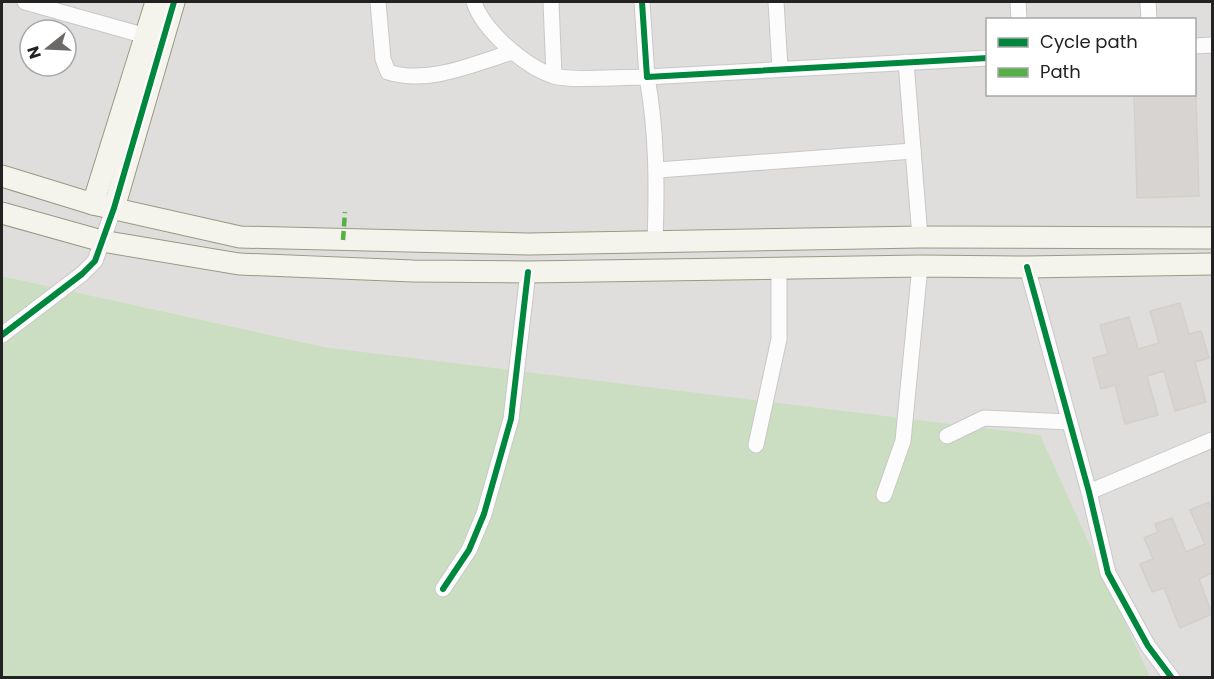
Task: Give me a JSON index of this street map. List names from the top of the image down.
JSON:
{
  "legend": ["Cycle path", "Path"],
  "north": "left"
}
